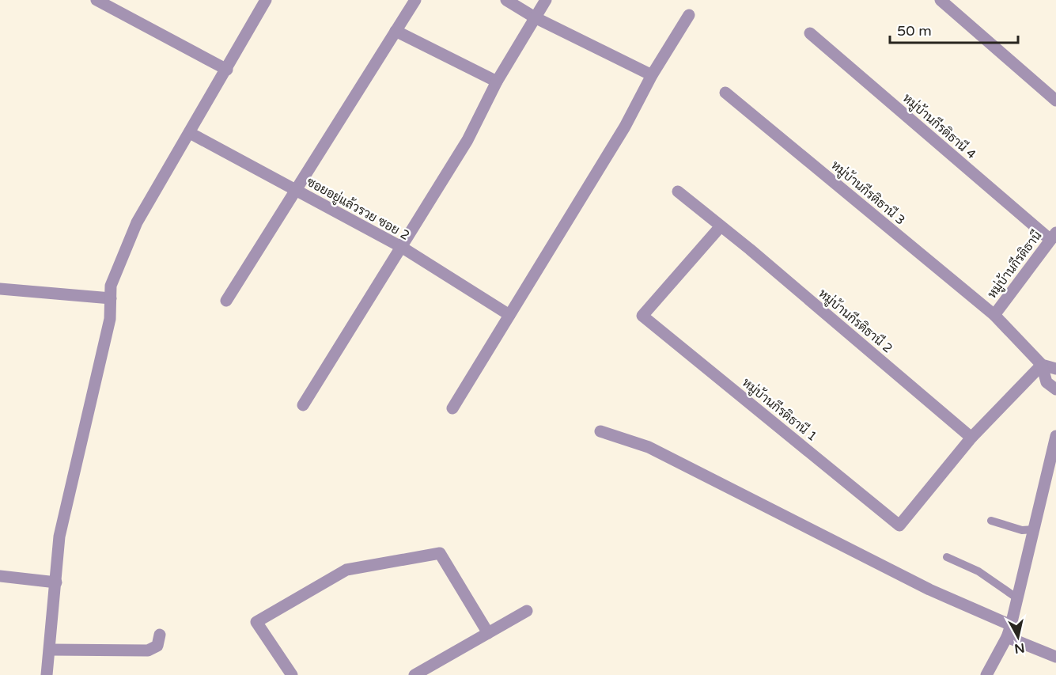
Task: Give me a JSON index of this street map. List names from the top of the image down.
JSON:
{
  "streets": {
    "street": [
      "หมู่บ้านกีรติธานี 4",
      "หมู่บ้านกีรติธานี 3",
      "ซอยอยู่แล้วรวย ซอย 2",
      "หมู่บ้านกีรติธานี",
      "หมู่บ้านกีรติธานี 2",
      "หมู่บ้านกีรติธานี 1"
    ]
  },
  "crossings": [
    ["หมู่บ้านกีรติธานี 4", "หมู่บ้านกีรติธานี"],
    ["หมู่บ้านกีรติธานี 3", "หมู่บ้านกีรติธานี"],
    ["หมู่บ้านกีรติธานี 2", "หมู่บ้านกีรติธานี 1"]
  ],
  "scale_bar": "50 m",
  "north": "bottom"
}
